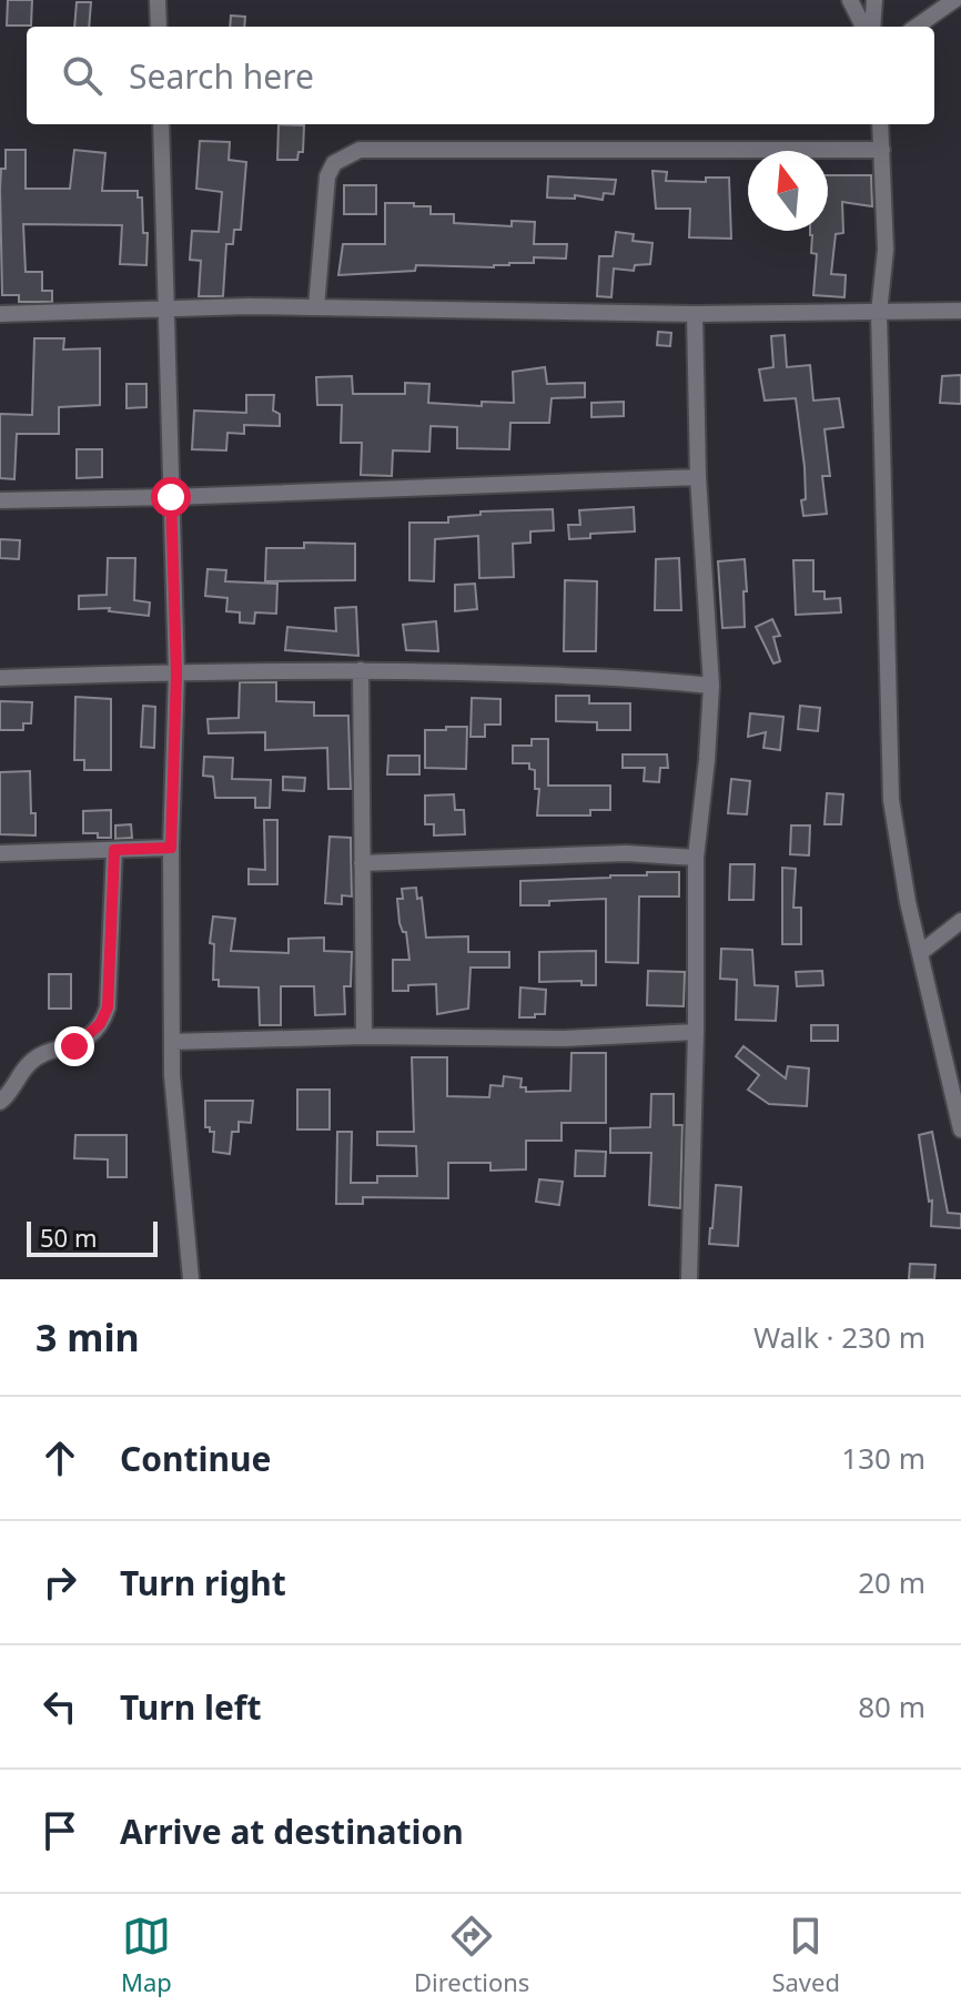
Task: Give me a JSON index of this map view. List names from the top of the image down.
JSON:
{
  "scale_bar": "50 m",
  "north": "top",
  "page": {
    "search": "Search here",
    "scale": "50 m",
    "heading": ["3 min", "Walk · 230 m"],
    "list": [
      ["Continue", "130 m"],
      ["Turn right", "20 m"],
      ["Turn left", "80 m"],
      "Arrive at destination"
    ],
    "nav": ["Map", "Directions", "Saved"]
  }
}
